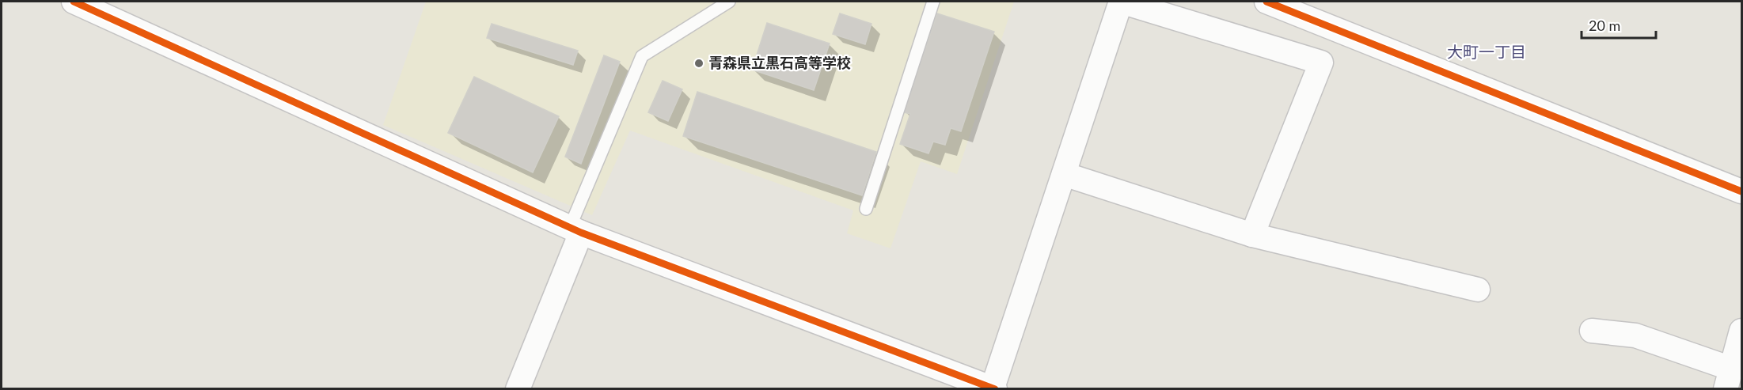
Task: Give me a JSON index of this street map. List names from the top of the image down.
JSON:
{
  "districts": ["大町一丁目"],
  "places": ["青森県立黒石高等学校"],
  "scale_bar": "20 m"
}
